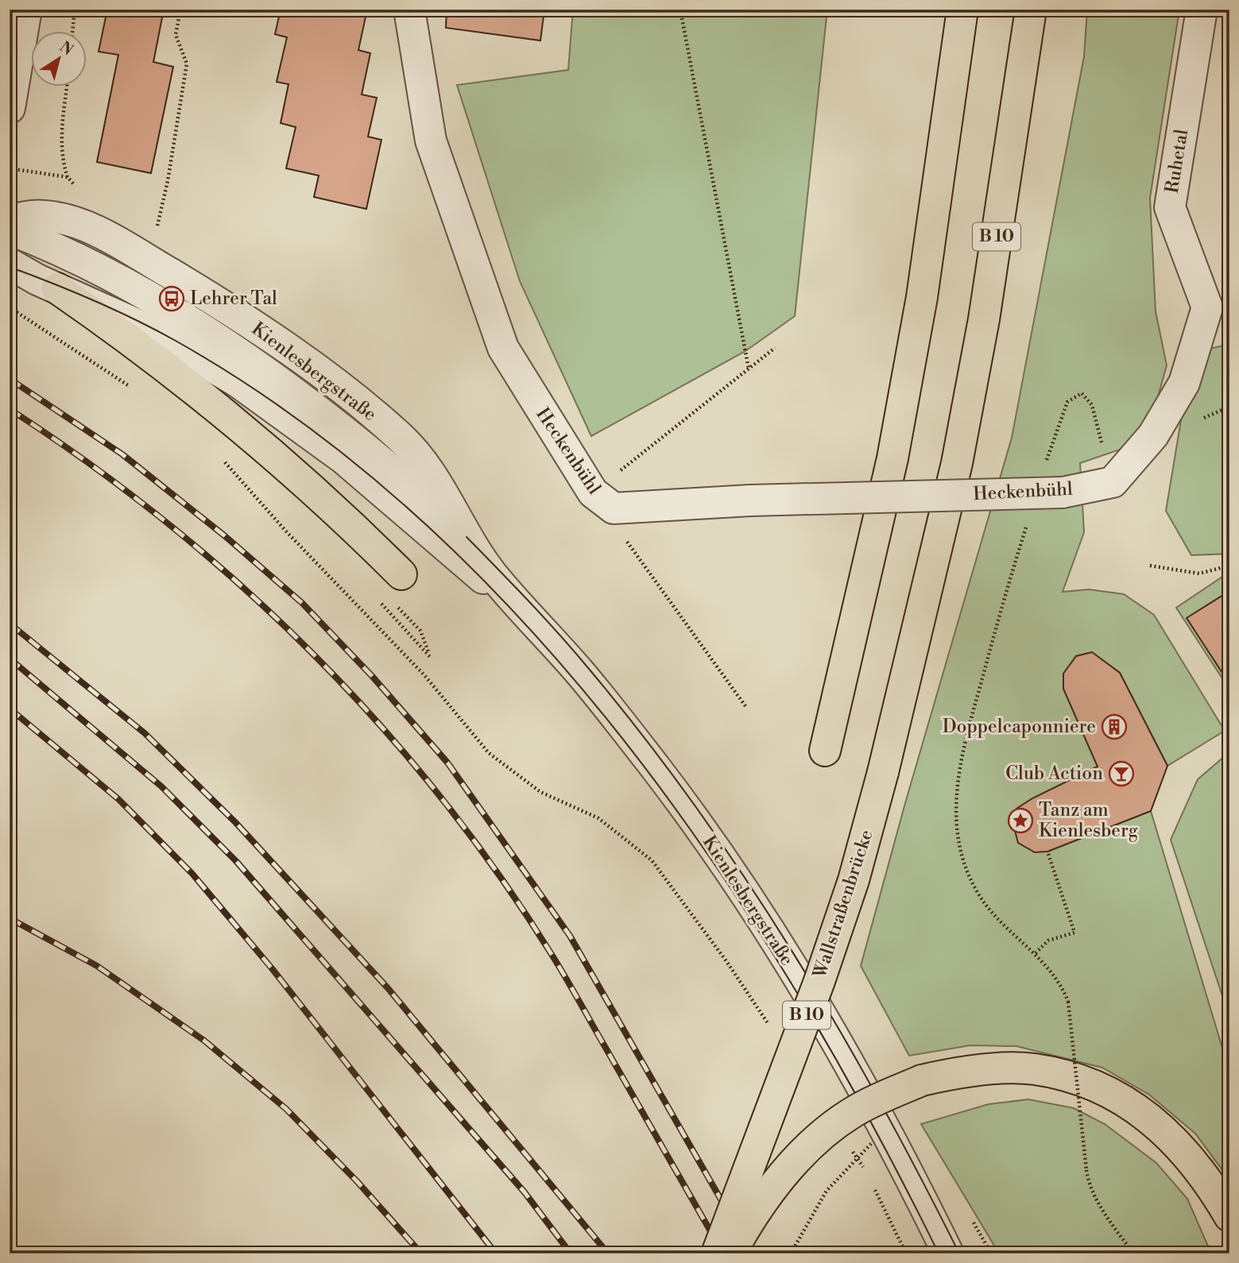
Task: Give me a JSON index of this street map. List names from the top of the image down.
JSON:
{
  "streets": {
    "highway": ["B 10", "Wallstraßenbrücke"],
    "street": ["Ruhetal", "Kienlesbergstraße", "Heckenbühl"]
  },
  "crossings": [
    ["Ruhetal", "Heckenbühl"]
  ],
  "places": {
    "bus stop": ["Lehrer Tal"],
    "building": ["Doppelcaponniere"],
    "bar": ["Club Action"],
    "place": ["Tanz am Kienlesberg"]
  },
  "north": "top right"
}
